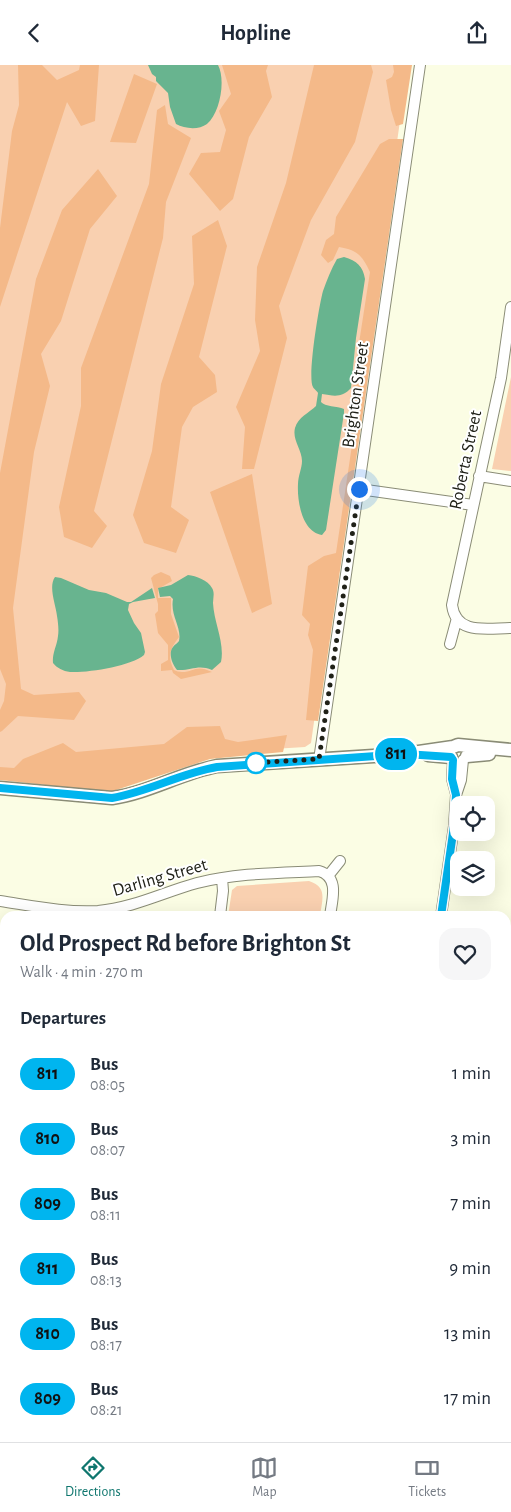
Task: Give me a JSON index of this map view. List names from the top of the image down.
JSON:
{
  "streets": {
    "street": ["Brighton Street", "Roberta Street", "Darling Street"]
  },
  "lines": ["bus line 811"],
  "page": {
    "header": "Hopline",
    "on_map": "811",
    "heading": [
      ["Old Prospect Rd before Brighton St", "Walk · 4 min · 270 m"],
      "Departures"
    ],
    "list": [
      {
        "mark": "811",
        "name": "Bus",
        "note": "08:05",
        "value": "1 min"
      },
      {
        "mark": "810",
        "name": "Bus",
        "note": "08:07",
        "value": "3 min"
      },
      {
        "mark": "809",
        "name": "Bus",
        "note": "08:11",
        "value": "7 min"
      },
      {
        "mark": "811",
        "name": "Bus",
        "note": "08:13",
        "value": "9 min"
      },
      {
        "mark": "810",
        "name": "Bus",
        "note": "08:17",
        "value": "13 min"
      },
      {
        "mark": "809",
        "name": "Bus",
        "note": "08:21",
        "value": "17 min"
      }
    ],
    "tabs": ["Directions", "Map", "Tickets"]
  }
}
